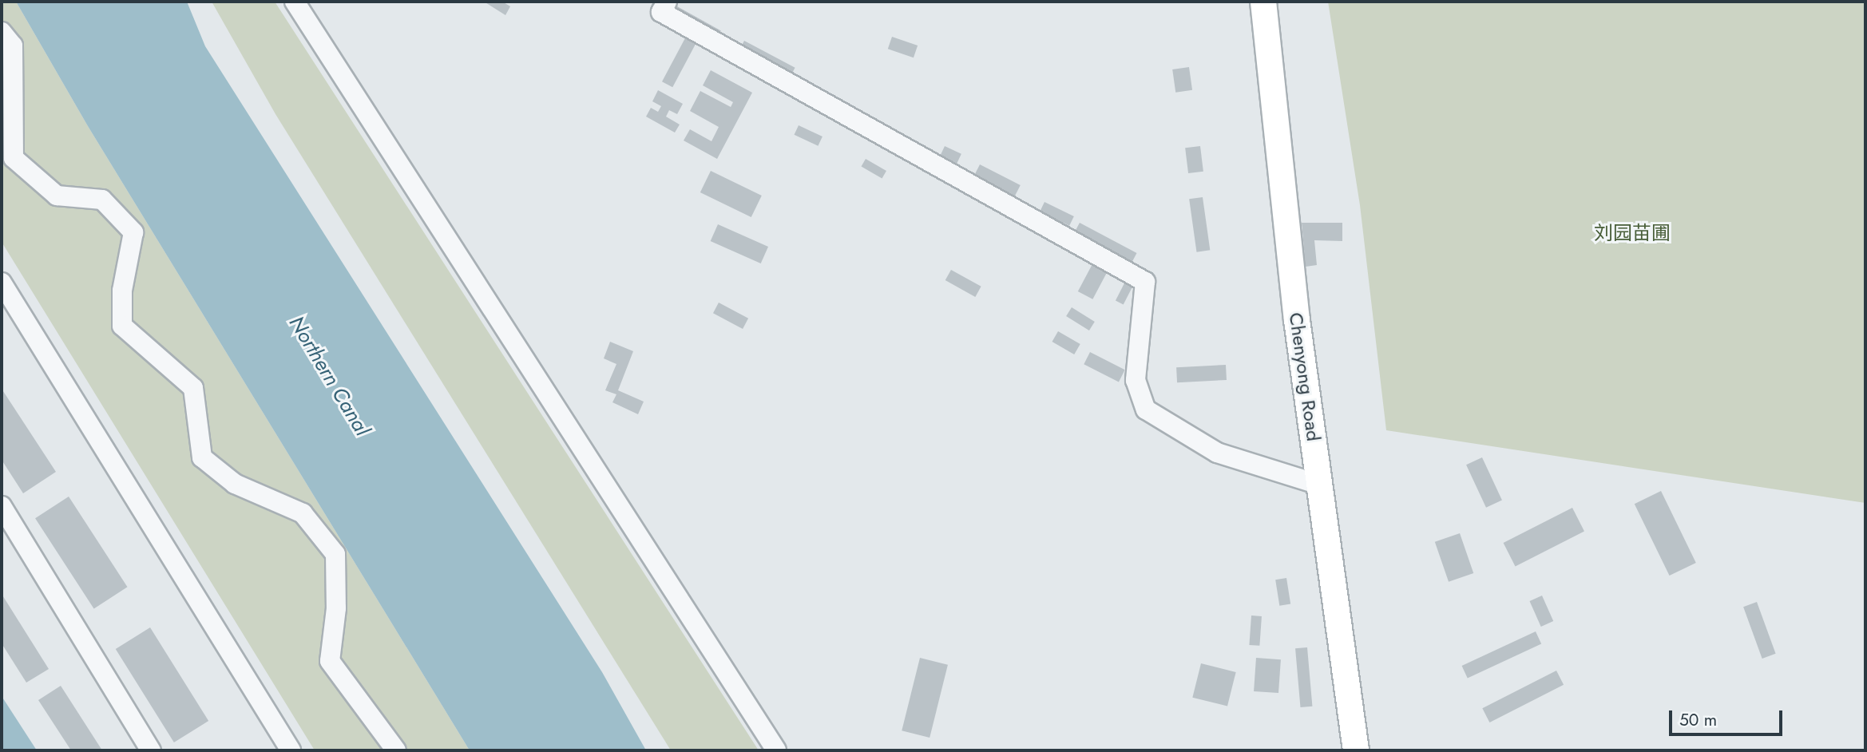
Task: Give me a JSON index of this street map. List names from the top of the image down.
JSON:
{
  "streets": {
    "main road": ["Chenyong Road"]
  },
  "water": ["Northern Canal"],
  "parks": ["刘园苗圃"],
  "scale_bar": "50 m"
}
